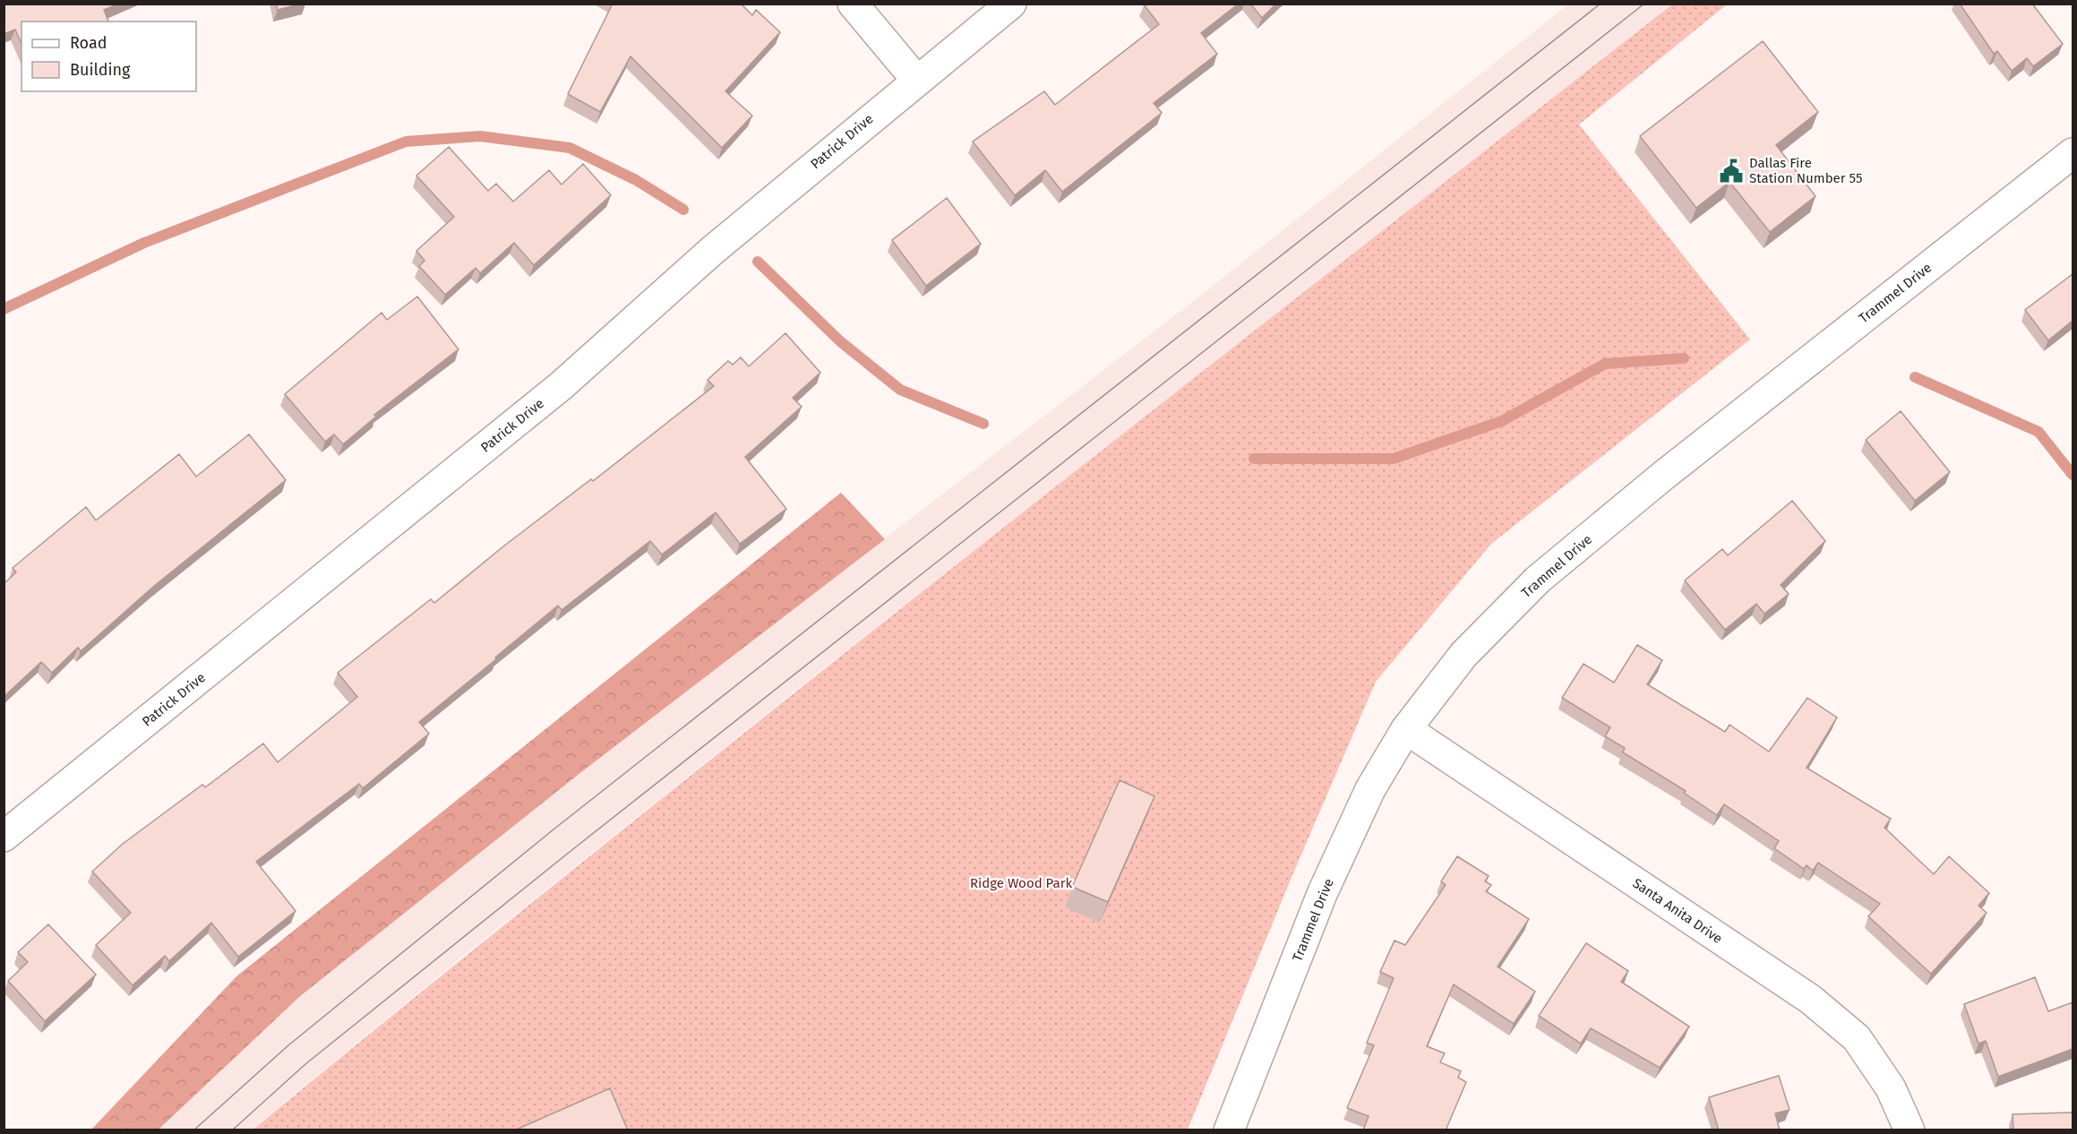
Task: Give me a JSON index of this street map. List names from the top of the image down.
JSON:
{
  "streets": {
    "street": ["Patrick Drive", "Trammel Drive", "Santa Anita Drive"]
  },
  "crossings": [
    ["Trammel Drive", "Santa Anita Drive"]
  ],
  "parks": ["Ridge Wood Park"],
  "places": {
    "public building": ["Dallas Fire Station Number 55"]
  },
  "legend": ["Road", "Building"]
}
